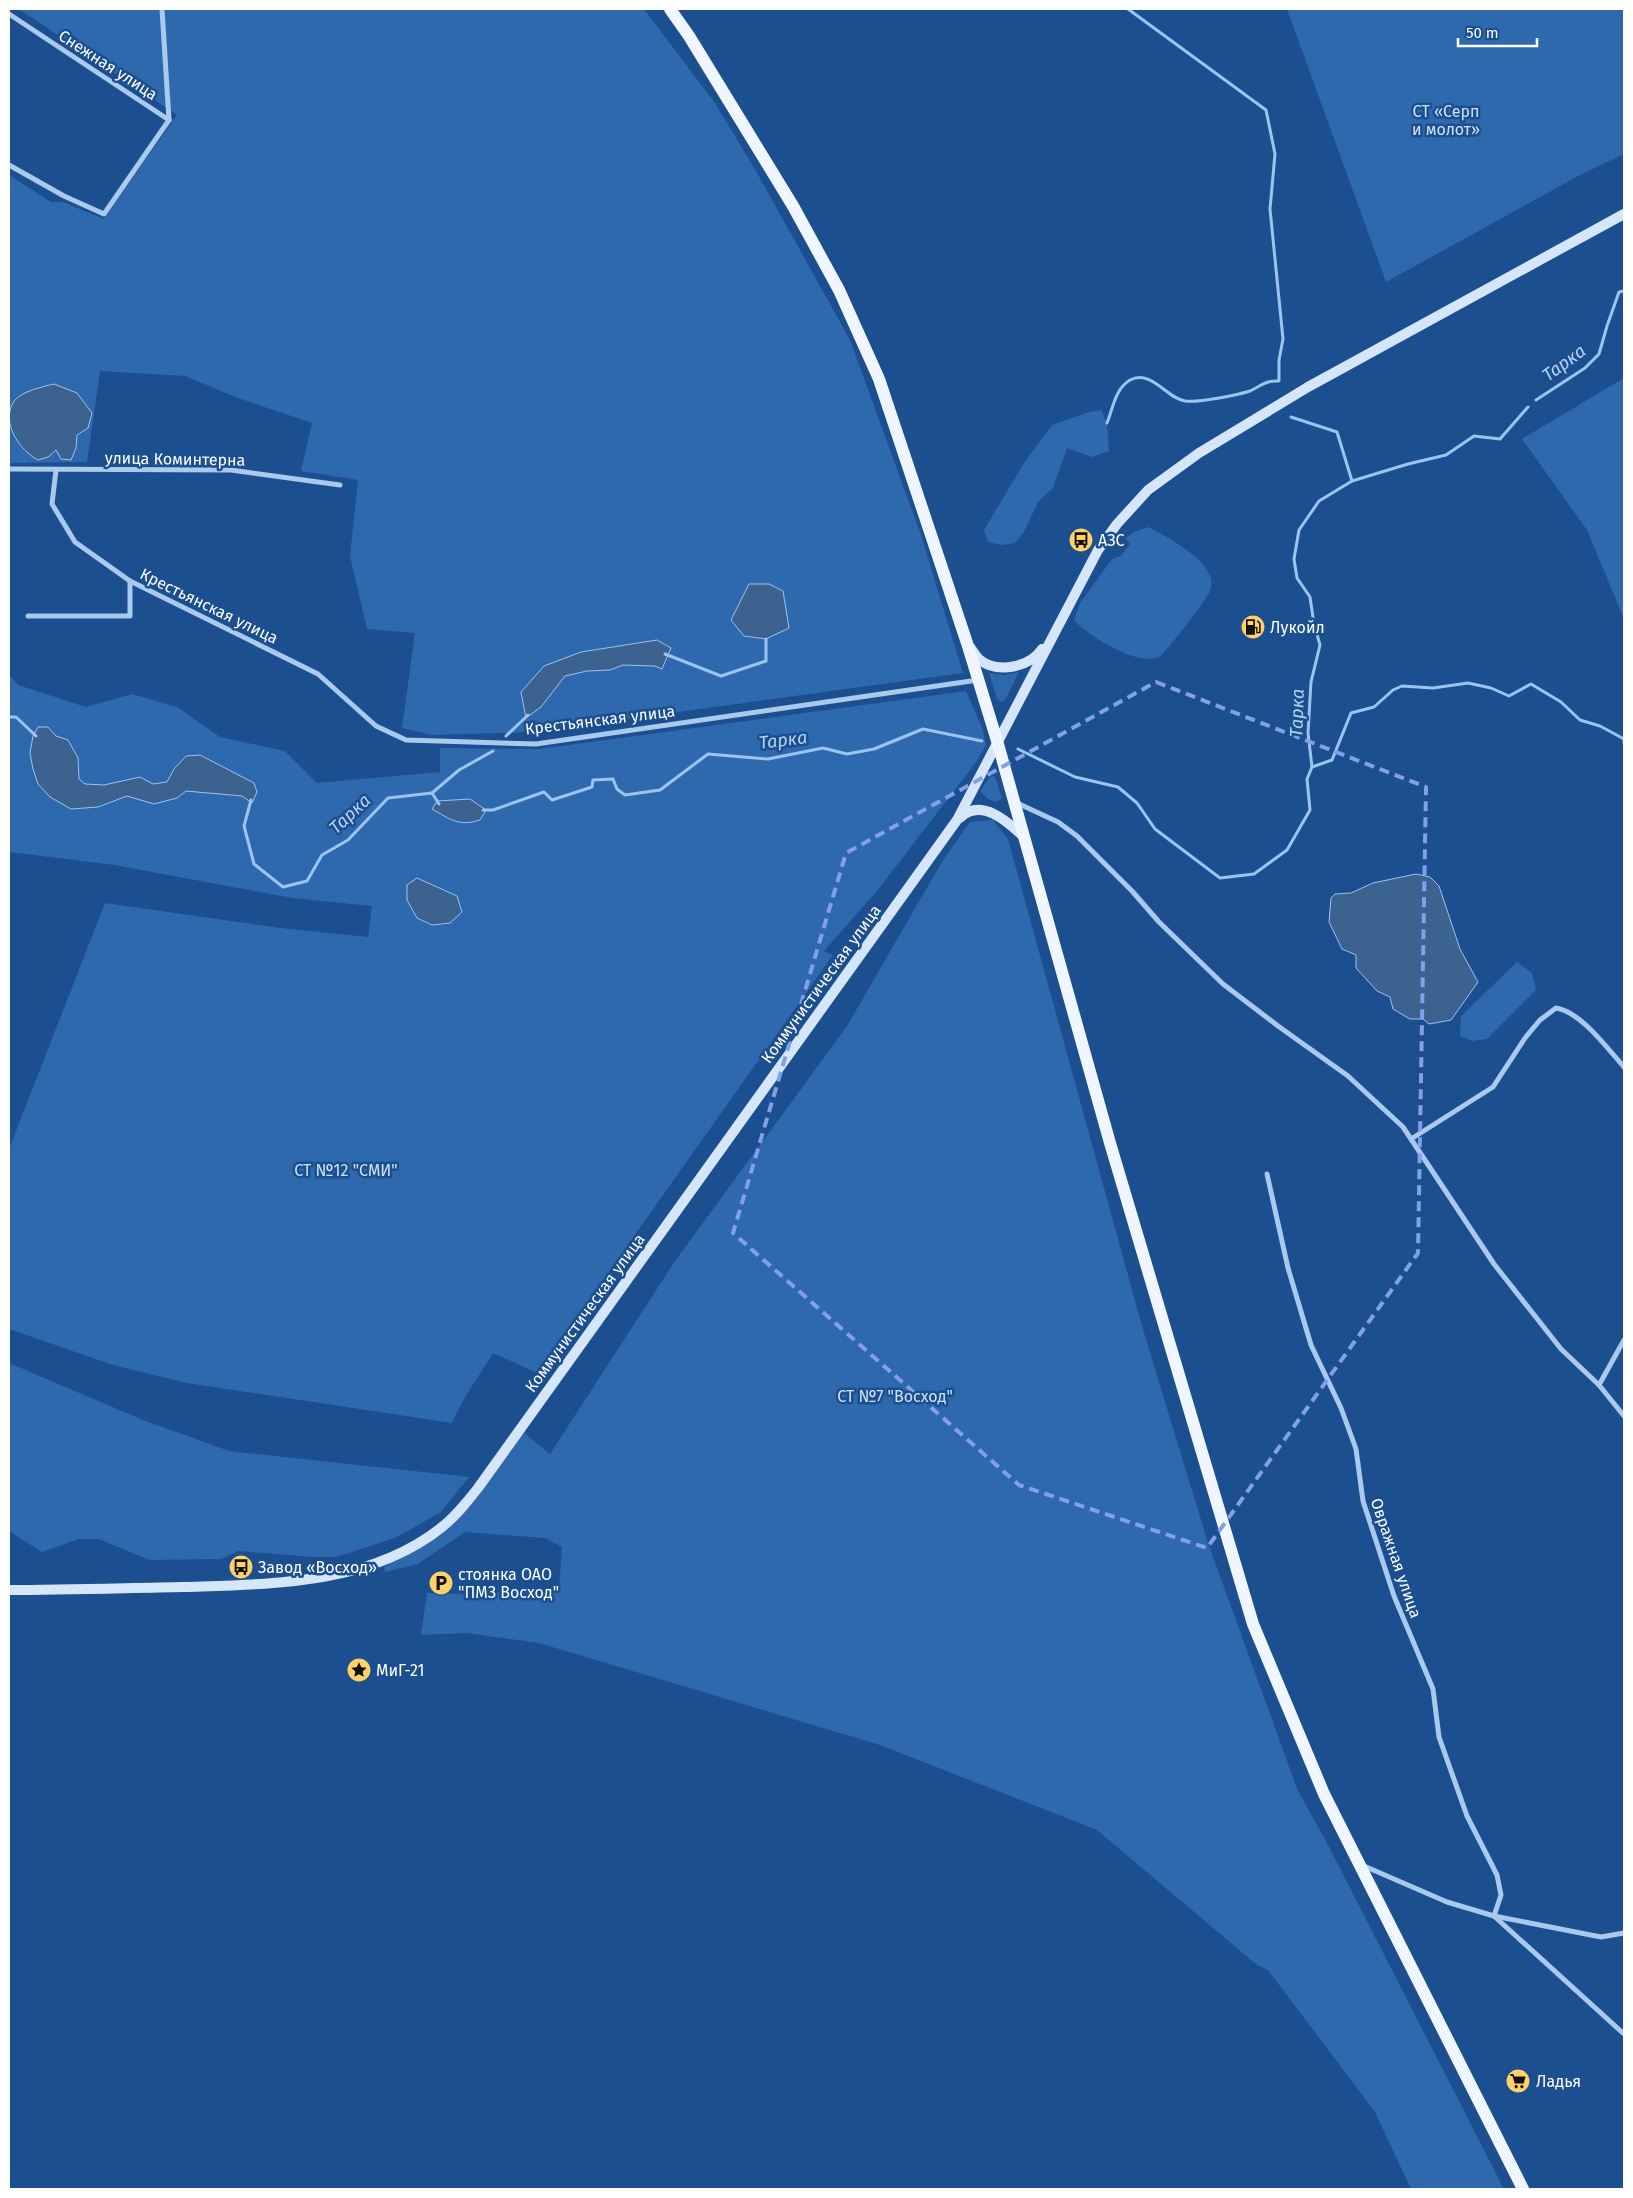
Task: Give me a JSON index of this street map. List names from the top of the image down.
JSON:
{
  "streets": {
    "main road": ["Коммунистическая улица"],
    "street": [
      "Снежная улица",
      "улица Коминтерна",
      "Крестьянская улица",
      "Овражная улица"
    ]
  },
  "crossings": [
    ["улица Коминтерна", "Крестьянская улица"]
  ],
  "water": ["Тарка"],
  "parks": ["СТ «Серп и молот»", "СТ №12 \"СМИ\"", "СТ №7 \"Восход\""],
  "places": {
    "bus stop": ["АЗС", "Завод «Восход»"],
    "fuel station": ["Лукойл"],
    "parking": ["стоянка ОАО \"ПМЗ Восход\""],
    "place": ["МиГ-21"],
    "supermarket": ["Ладья"]
  },
  "scale_bar": "50 m"
}
